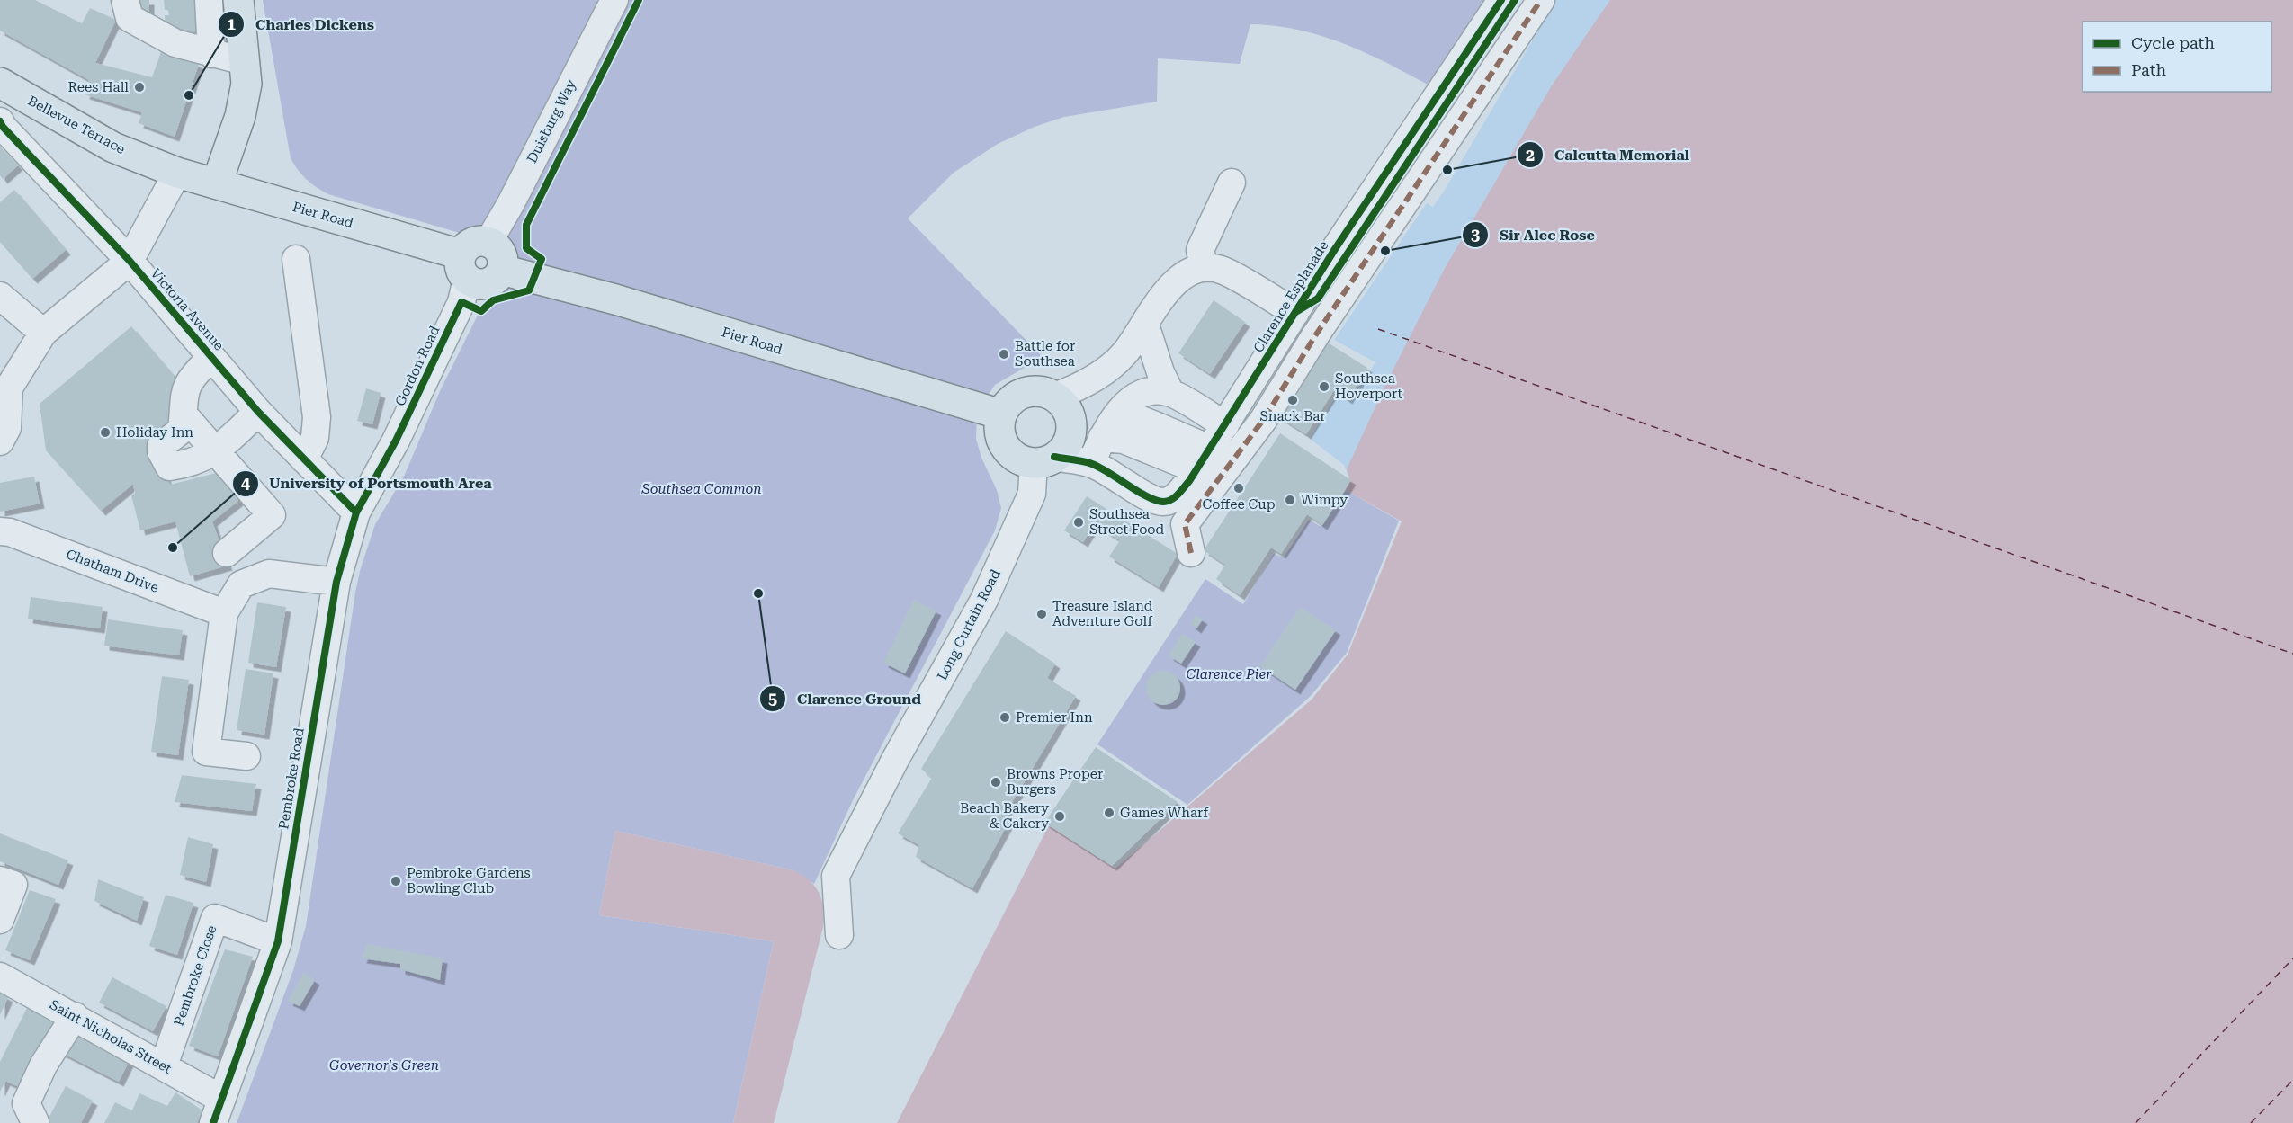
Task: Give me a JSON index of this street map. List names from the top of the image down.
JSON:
{
  "streets": {
    "main road": ["Bellevue Terrace", "Pier Road"],
    "street": [
      "Duisburg Way",
      "Clarence Esplanade",
      "Victoria Avenue",
      "Gordon Road",
      "Chatham Drive",
      "Long Curtain Road",
      "Pembroke Road",
      "Pembroke Close",
      "Saint Nicholas Street"
    ]
  },
  "crossings": [
    ["Duisburg Way", "Pier Road"],
    ["Duisburg Way", "Gordon Road"],
    ["Bellevue Terrace", "Pier Road"],
    ["Pier Road", "Clarence Esplanade"],
    ["Pier Road", "Gordon Road"],
    ["Pier Road", "Long Curtain Road"],
    ["Clarence Esplanade", "Long Curtain Road"],
    ["Victoria Avenue", "Pembroke Road"],
    ["Gordon Road", "Pembroke Road"],
    ["Pembroke Road", "Pembroke Close"],
    ["Pembroke Road", "Saint Nicholas Street"],
    ["Pembroke Close", "Saint Nicholas Street"]
  ],
  "parks": ["Southsea Common", "Clarence Pier", "Governor's Green"],
  "places": [
    "Rees Hall",
    "Charles Dickens",
    "Calcutta Memorial",
    "Sir Alec Rose",
    "Battle for Southsea",
    "Southsea Hoverport",
    "Snack Bar",
    "Holiday Inn",
    "Coffee Cup",
    "Wimpy",
    "Southsea Street Food",
    "University of Portsmouth Area",
    "Clarence Ground",
    "Treasure Island Adventure Golf",
    "Premier Inn",
    "Browns Proper Burgers",
    "Games Wharf",
    "Beach Bakery & Cakery",
    "Pembroke Gardens Bowling Club"
  ],
  "legend": ["Cycle path", "Path"]
}
